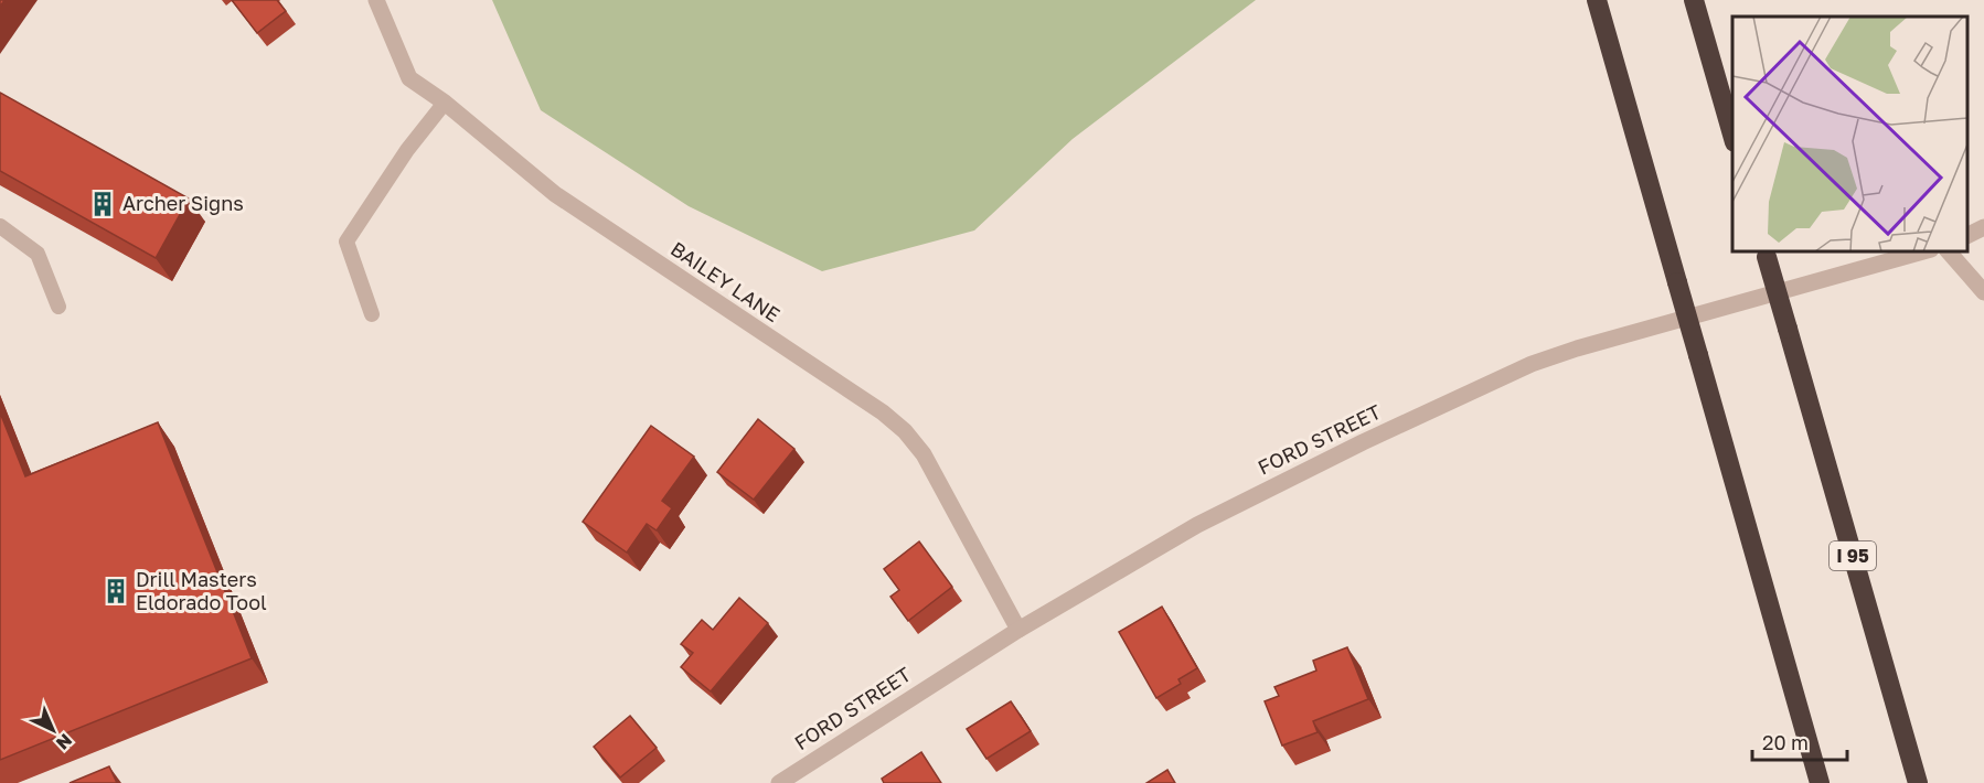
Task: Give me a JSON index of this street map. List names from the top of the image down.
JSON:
{
  "streets": {
    "highway": ["I 95"],
    "street": ["BAILEY LANE", "FORD STREET"]
  },
  "crossings": [
    ["BAILEY LANE", "FORD STREET"]
  ],
  "places": {
    "building": ["Archer Signs", "Drill Masters Eldorado Tool"]
  },
  "scale_bar": "20 m",
  "north": "bottom right"
}
